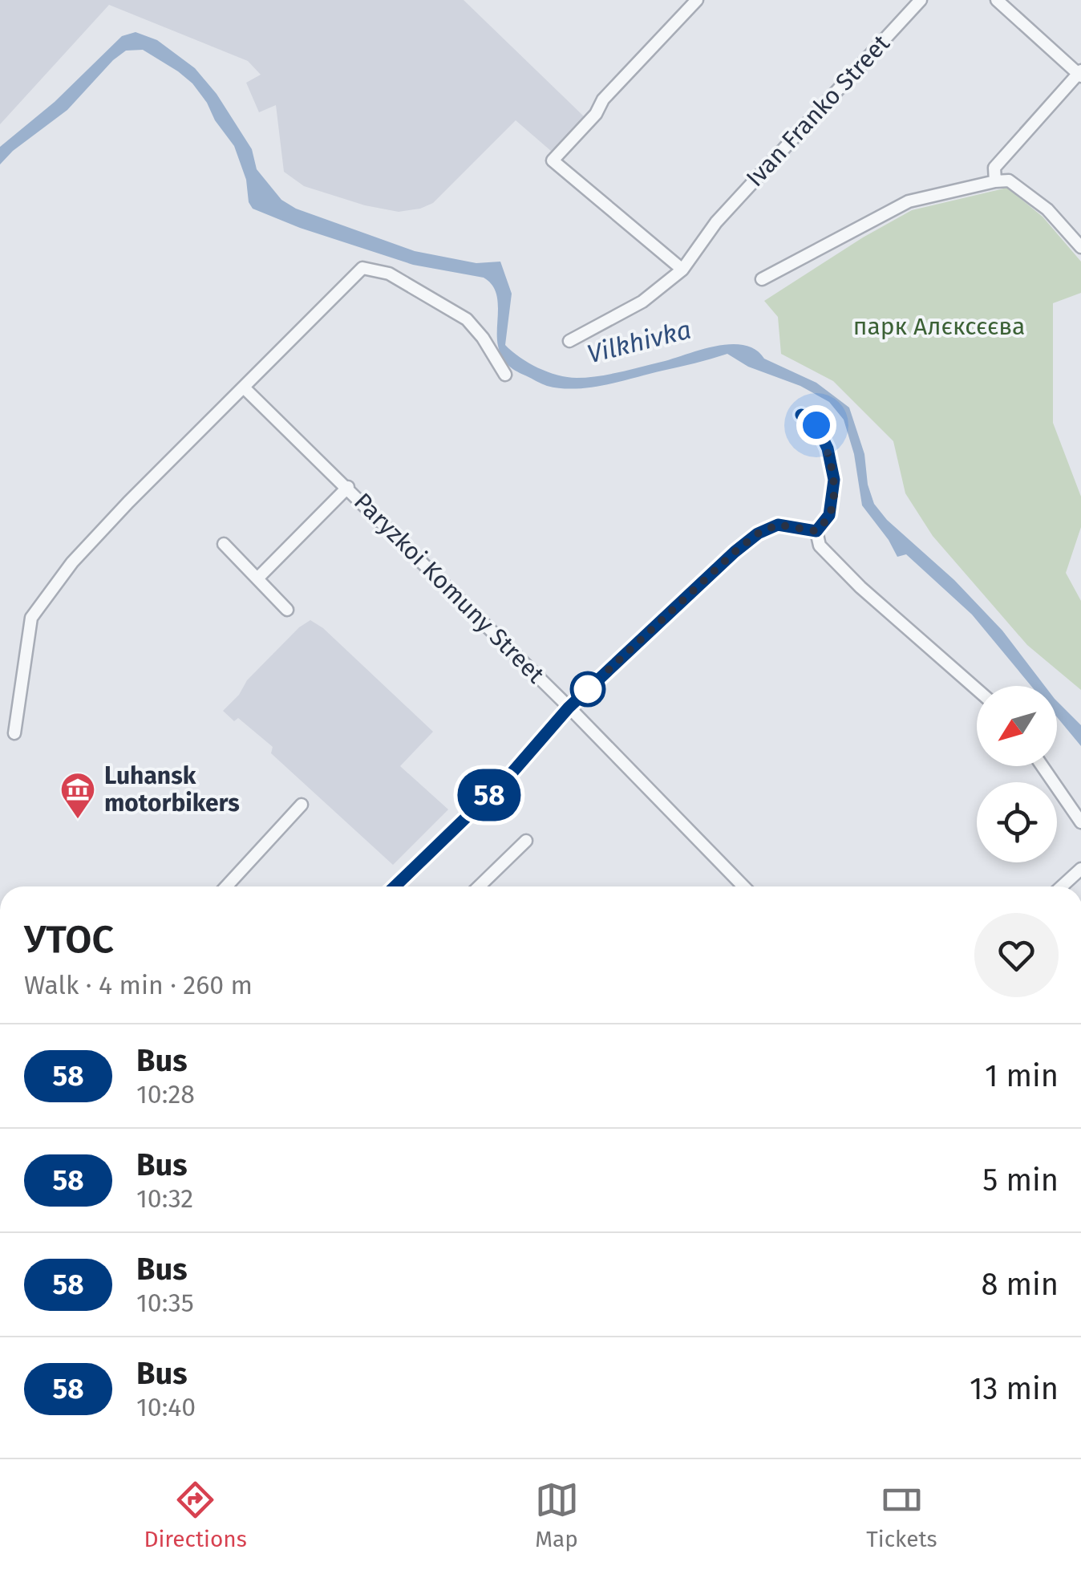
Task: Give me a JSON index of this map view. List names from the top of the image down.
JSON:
{
  "streets": {
    "street": ["Ivan Franko Street", "Paryzkoi Komuny Street"]
  },
  "water": ["Vilkhivka"],
  "parks": ["парк Алєксєєва"],
  "places": {
    "museum": ["Luhansk motorbikers"]
  },
  "lines": ["bus line 58"],
  "north": "bottom left",
  "page": {
    "on_map": "58",
    "heading": ["УТОС", "Walk · 4 min · 260 m"],
    "list": [
      {
        "mark": "58",
        "name": "Bus",
        "note": "10:28",
        "value": "1 min"
      },
      {
        "mark": "58",
        "name": "Bus",
        "note": "10:32",
        "value": "5 min"
      },
      {
        "mark": "58",
        "name": "Bus",
        "note": "10:35",
        "value": "8 min"
      },
      {
        "mark": "58",
        "name": "Bus",
        "note": "10:40",
        "value": "13 min"
      }
    ],
    "tabs": ["Directions", "Map", "Tickets"]
  }
}
